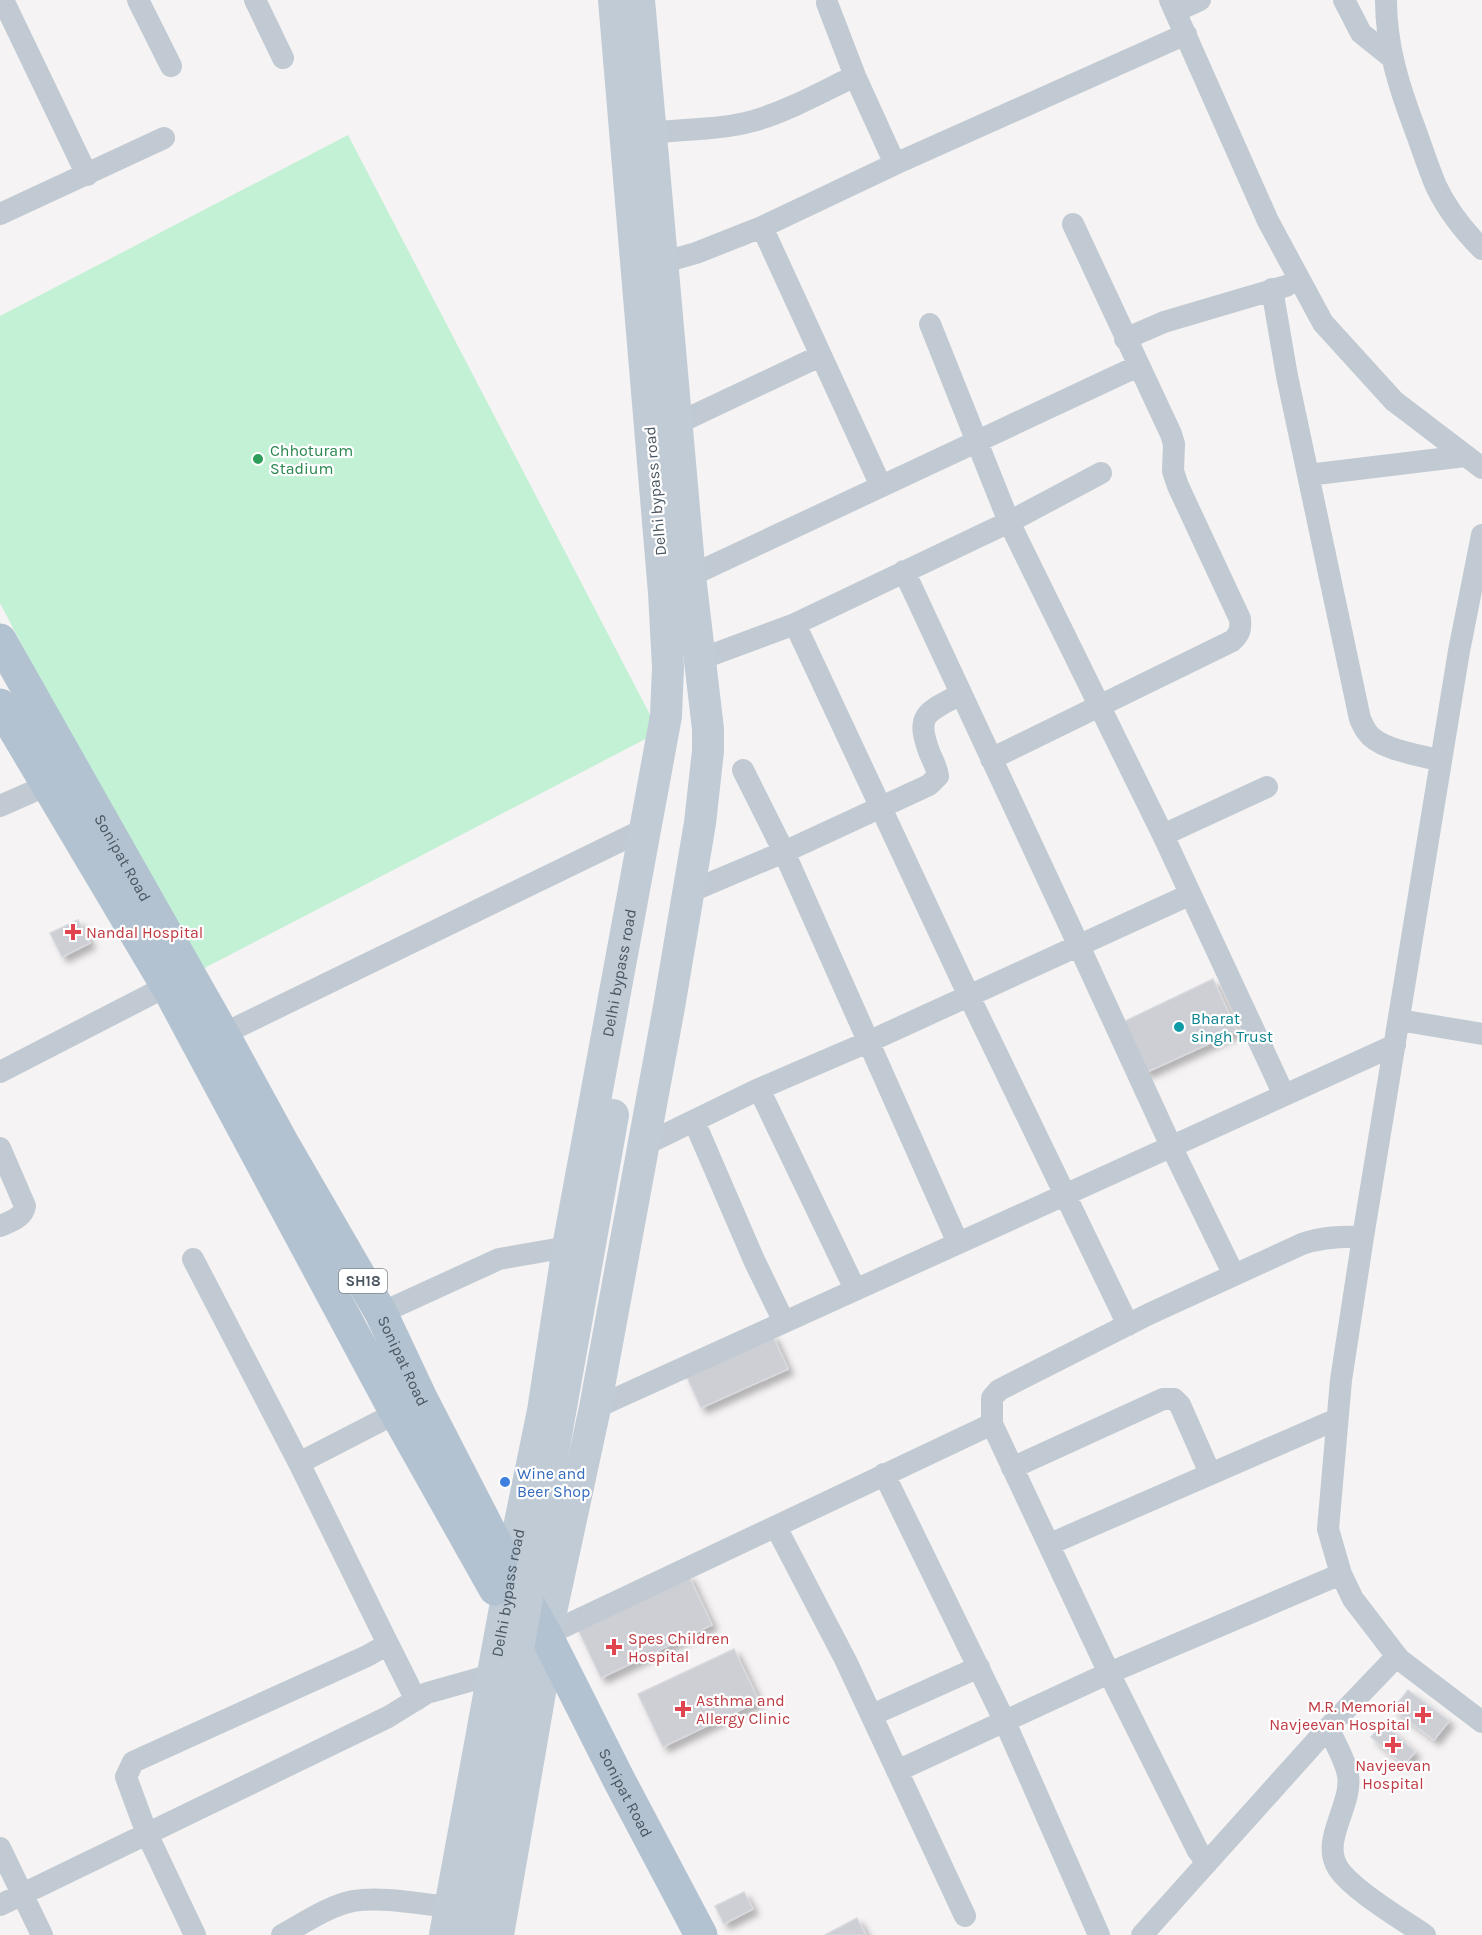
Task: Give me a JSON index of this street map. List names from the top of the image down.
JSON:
{
  "streets": {
    "main road": ["Delhi bypass road", "Sonipat Road", "SH18"]
  },
  "crossings": [
    ["Delhi bypass road", "Sonipat Road"]
  ],
  "places": {
    "other": ["Chhoturam Stadium", "Bharat singh Trust", "Wine and Beer Shop"],
    "health": [
      "Nandal Hospital",
      "Spes Children Hospital",
      "Asthma and Allergy Clinic",
      "M.R. Memorial Navjeevan Hospital",
      "Navjeevan Hospital"
    ]
  }
}
